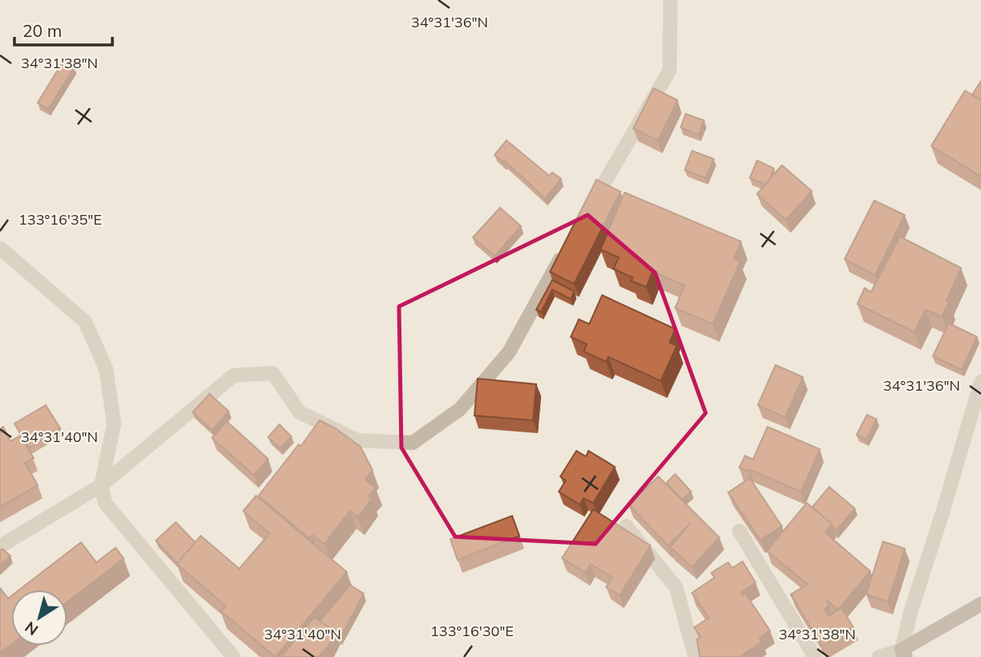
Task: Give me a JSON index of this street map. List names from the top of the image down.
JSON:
{
  "scale_bar": "20 m",
  "north": "bottom left",
  "coordinates": [
    "34°31'36\"N",
    "34°31'38\"N",
    "133°16'35\"E",
    "34°31'40\"N",
    "133°16'30\"E"
  ]
}
